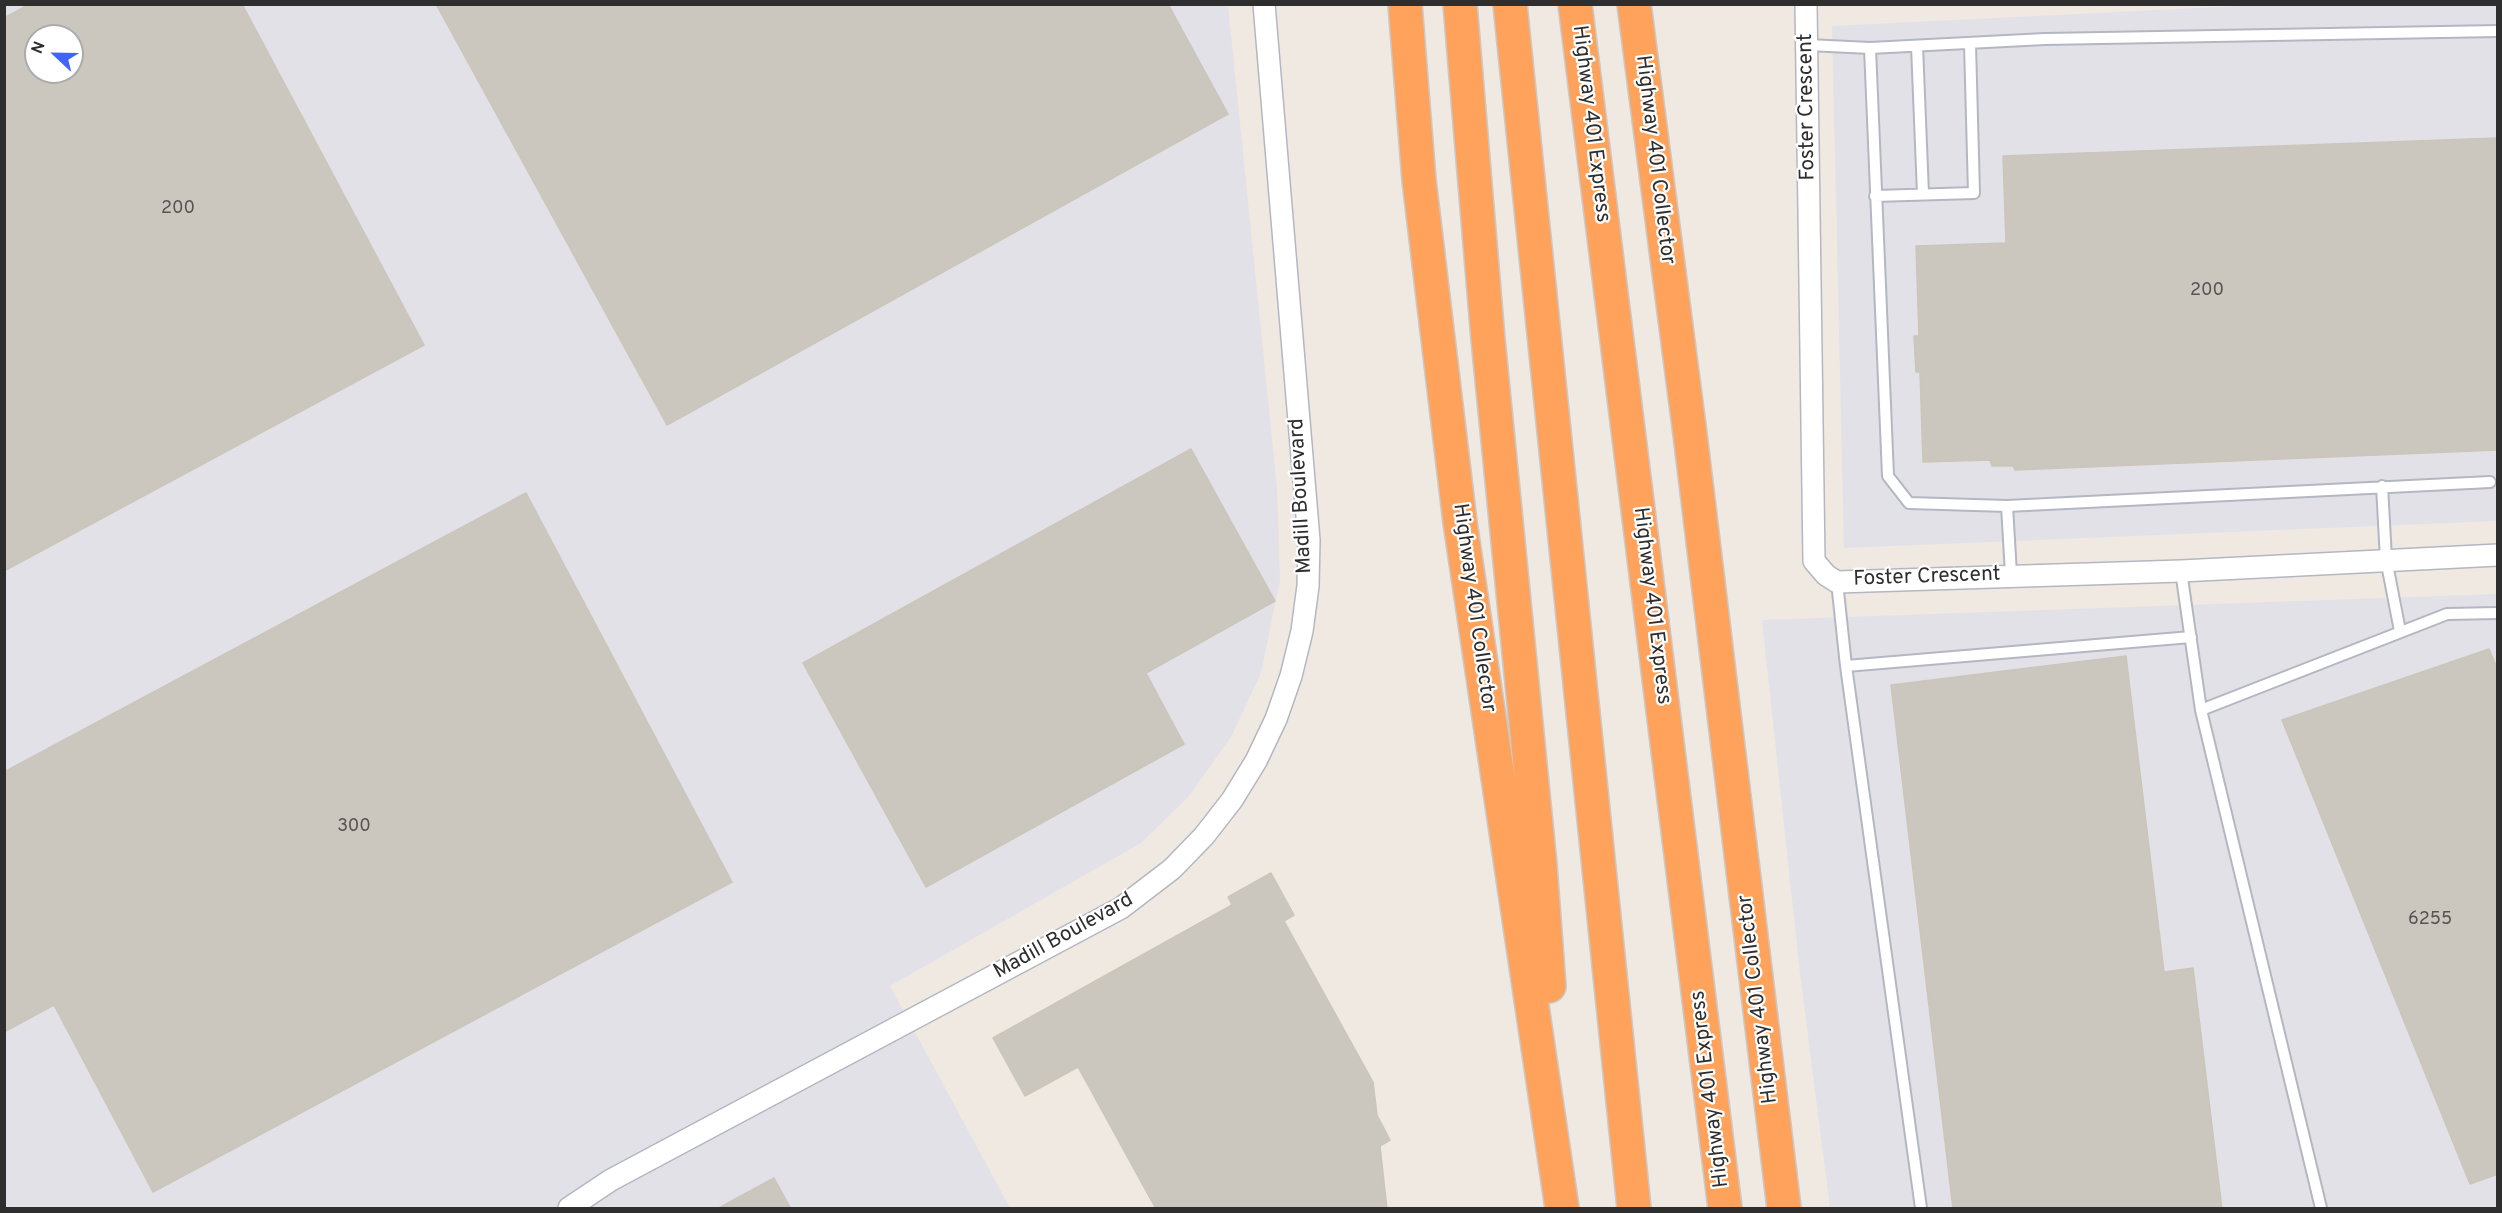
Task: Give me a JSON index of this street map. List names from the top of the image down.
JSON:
{
  "streets": {
    "highway": ["Highway 401 Express", "Highway 401 Collector"],
    "street": ["Foster Crescent", "Madill Boulevard"]
  },
  "house_numbers": [
    "200",
    "200",
    "300",
    "6255"
  ],
  "north": "left"
}
